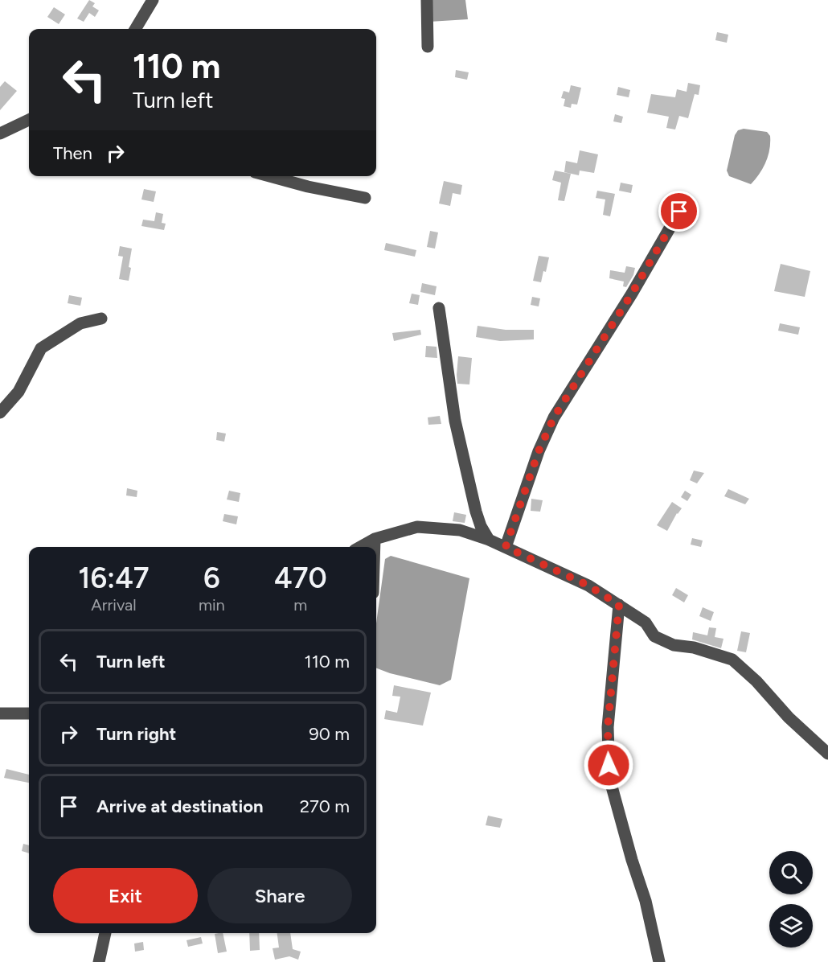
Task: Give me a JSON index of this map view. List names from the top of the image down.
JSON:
{
  "page": {
    "turn": ["110 m", "Turn left"],
    "then": "Then",
    "eta": [
      "16:47",
      "Arrival",
      "6",
      "min",
      "470",
      "m"
    ],
    "list": [
      {
        "name": "Turn left",
        "value": "110 m"
      },
      {
        "name": "Turn right",
        "value": "90 m"
      },
      {
        "name": "Arrive at destination",
        "value": "270 m"
      }
    ],
    "buttons": ["Exit", "Share"]
  }
}
